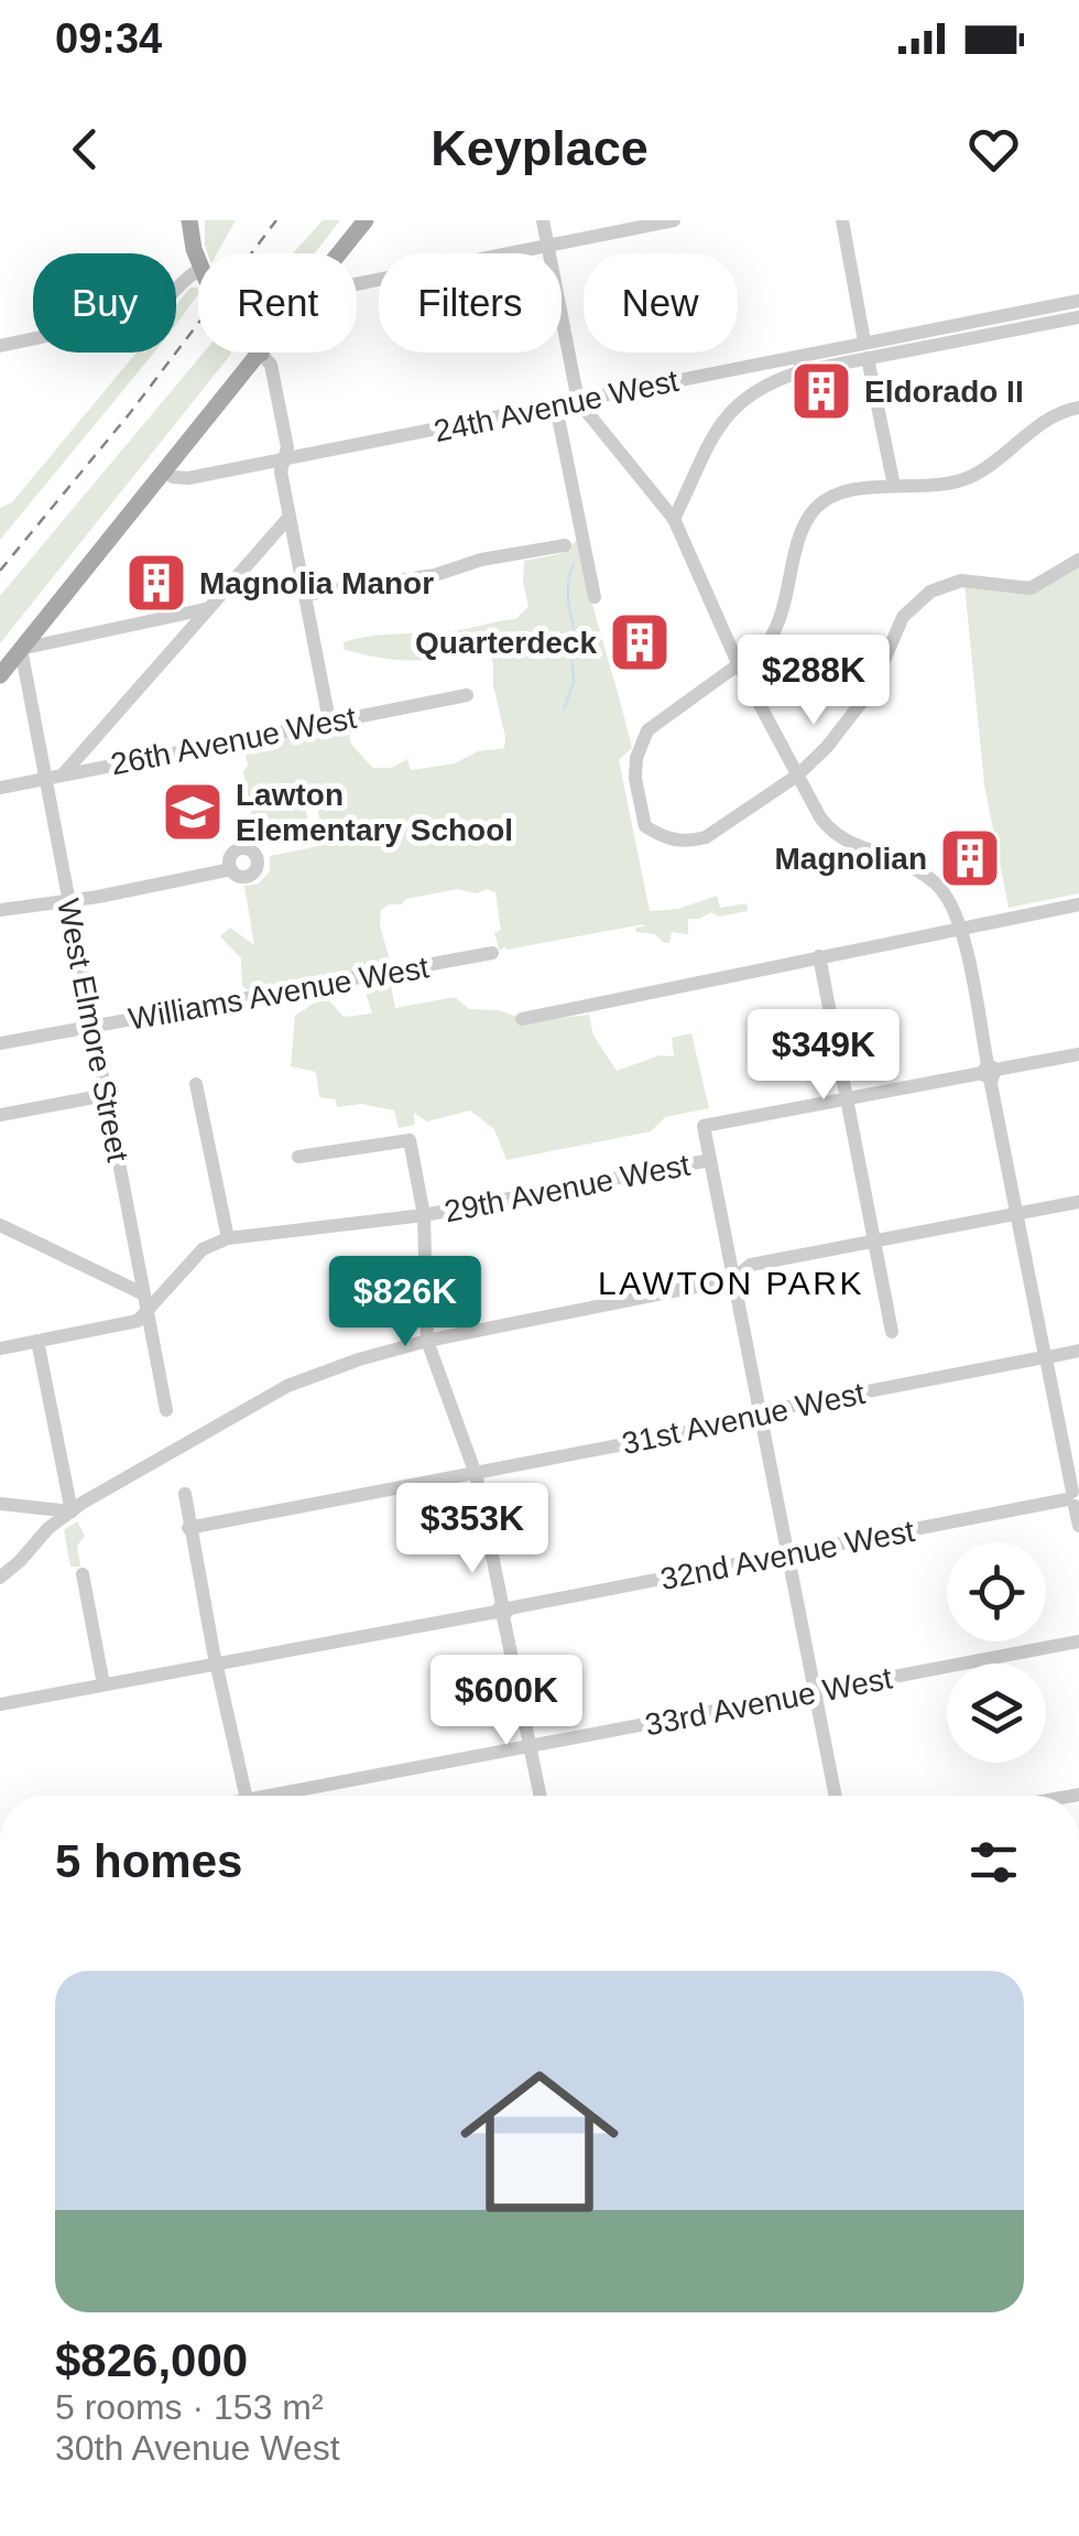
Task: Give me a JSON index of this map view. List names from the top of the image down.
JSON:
{
  "streets": {
    "street": [
      "24th Avenue West",
      "26th Avenue West",
      "Williams Avenue West",
      "West Elmore Street",
      "29th Avenue West",
      "31st Avenue West",
      "32nd Avenue West",
      "33rd Avenue West"
    ]
  },
  "crossings": [
    ["26th Avenue West", "West Elmore Street"],
    ["Williams Avenue West", "West Elmore Street"],
    ["West Elmore Street", "29th Avenue West"]
  ],
  "districts": ["LAWTON PARK"],
  "places": {
    "building": [
      "Eldorado II",
      "Magnolia Manor",
      "Quarterdeck",
      "Magnolian"
    ],
    "school or university": ["Lawton Elementary School"]
  },
  "page": {
    "status": "09:34",
    "header": "Keyplace",
    "chip": [
      "Buy",
      "Rent",
      "Filters",
      "New"
    ],
    "price": [
      "$288K",
      "$349K",
      "$826K",
      "$353K",
      "$600K"
    ],
    "heading": "5 homes",
    "list": [
      {
        "name": "$826,000",
        "note": "5 rooms · 153 m² · 30th Avenue West"
      }
    ]
  }
}
